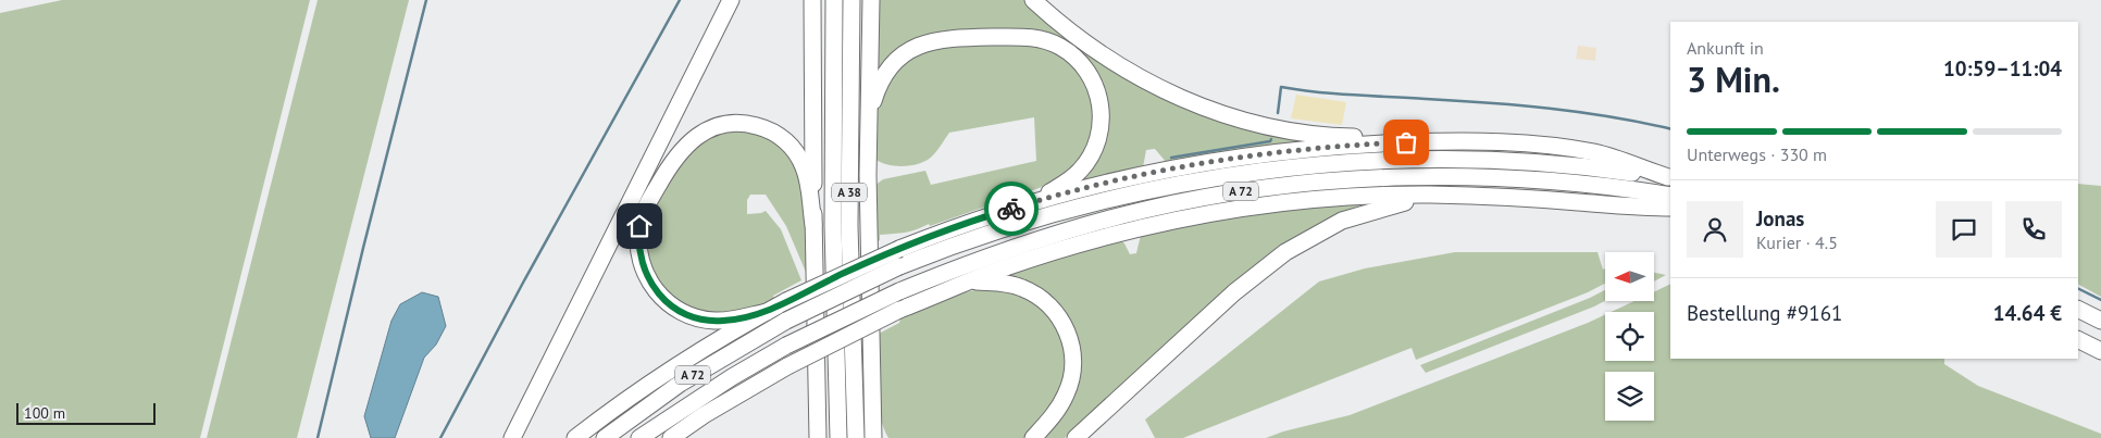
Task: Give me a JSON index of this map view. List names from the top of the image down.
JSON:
{
  "streets": {
    "highway": ["A 72", "A 38"]
  },
  "scale_bar": "100 m",
  "north": "left",
  "page": {
    "heading": ["3 Min.", "Ankunft in", "10:59–11:04"],
    "panel": [
      "Jonas",
      "Kurier · 4.5",
      "Bestellung #9161",
      "14.64 €"
    ],
    "bar": "Unterwegs · 330 m",
    "scale": "100 m"
  }
}
